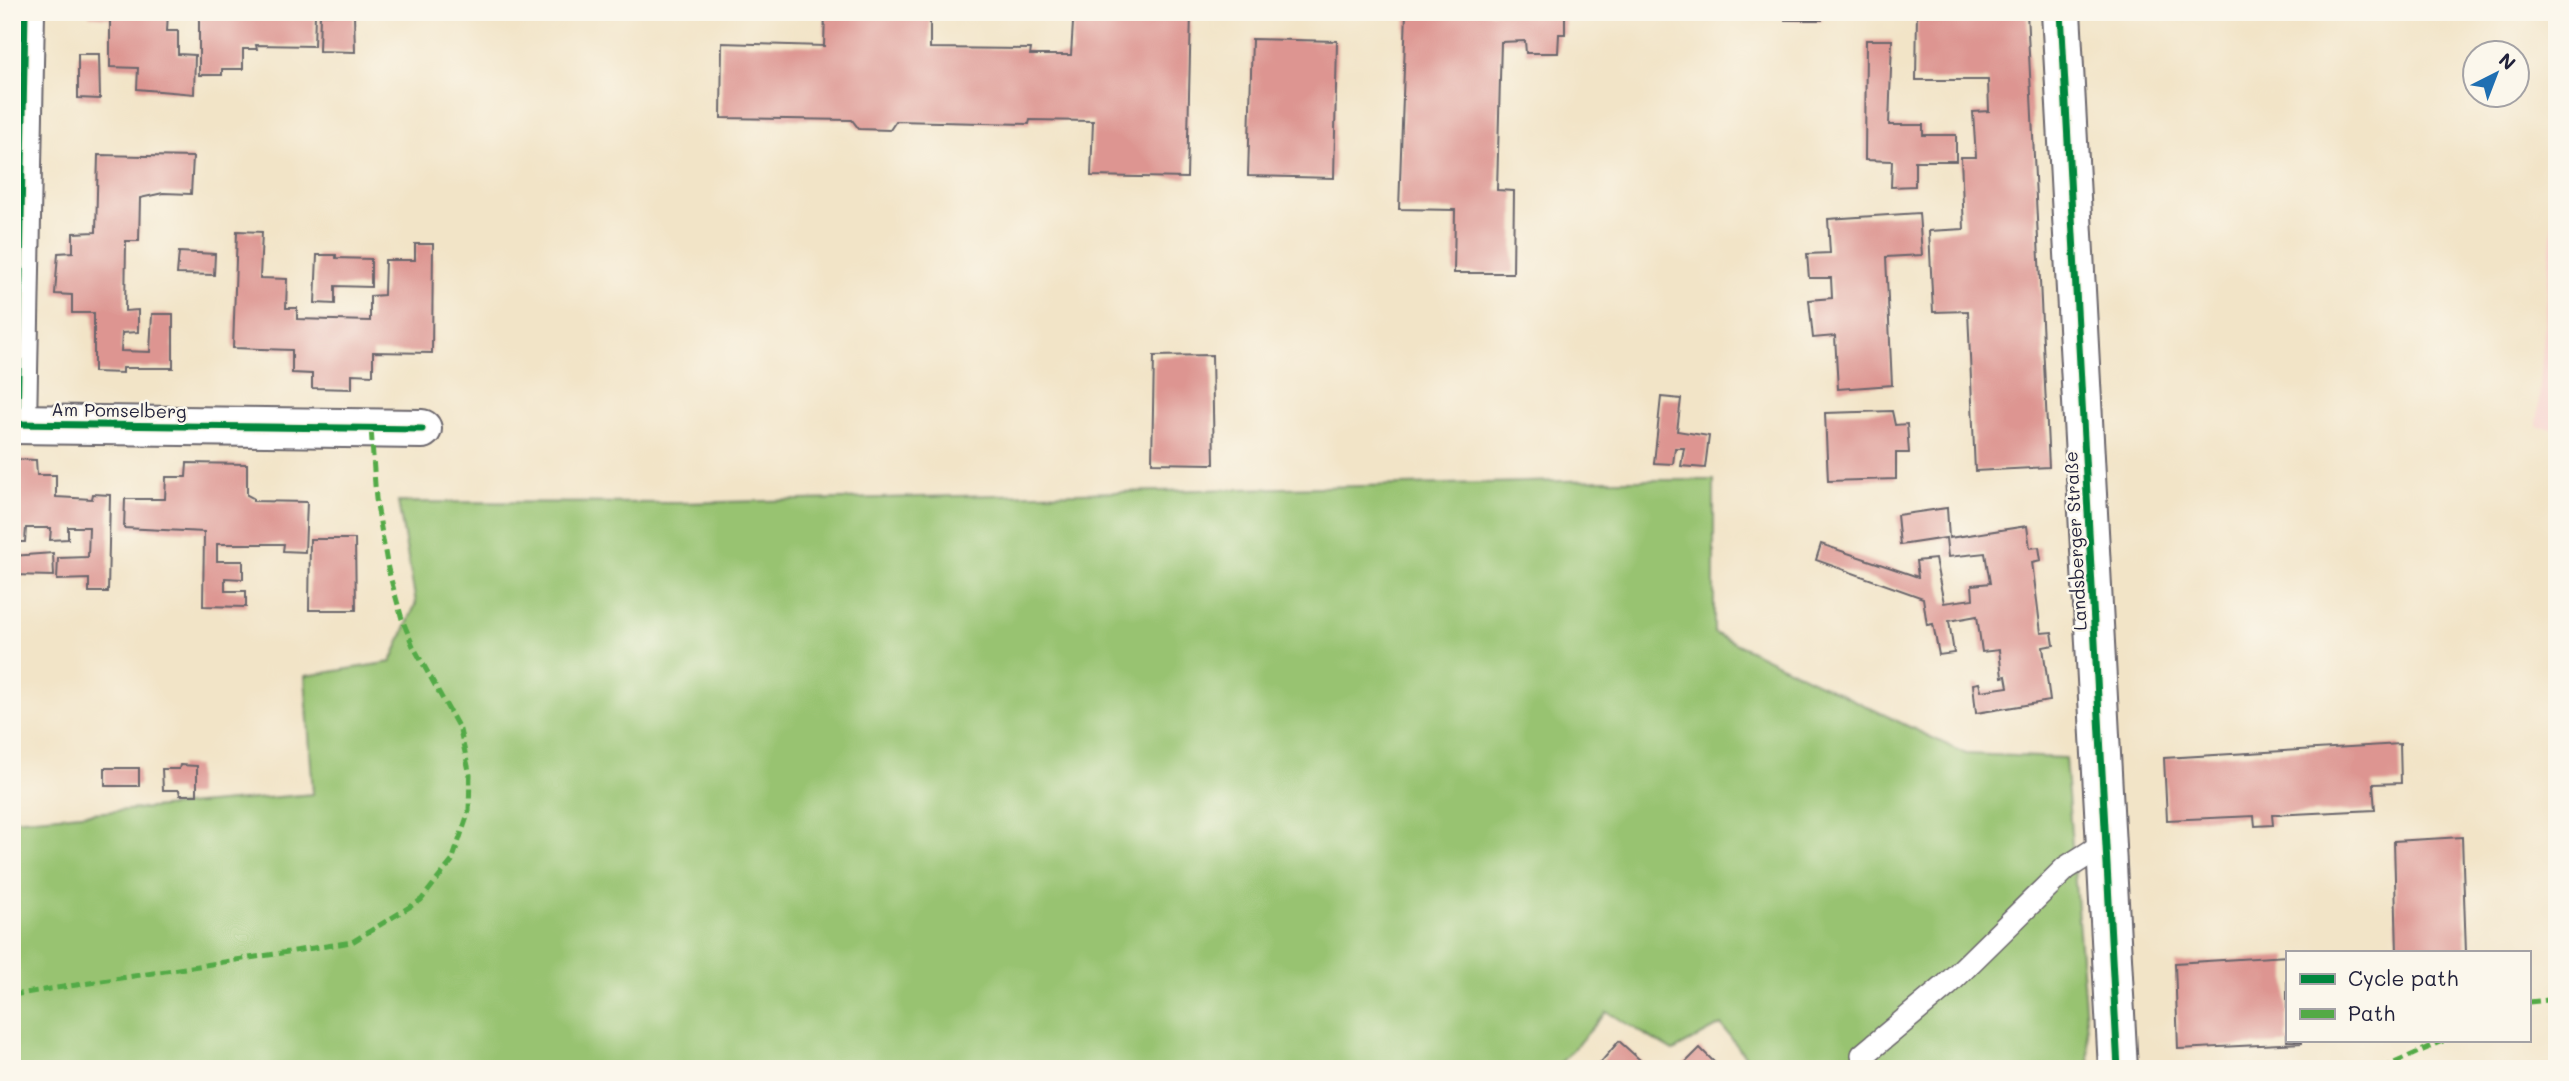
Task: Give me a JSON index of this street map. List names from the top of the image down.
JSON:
{
  "streets": {
    "street": ["Am Pomselberg", "Landsberger Straße"]
  },
  "legend": ["Cycle path", "Path"],
  "north": "top right"
}
